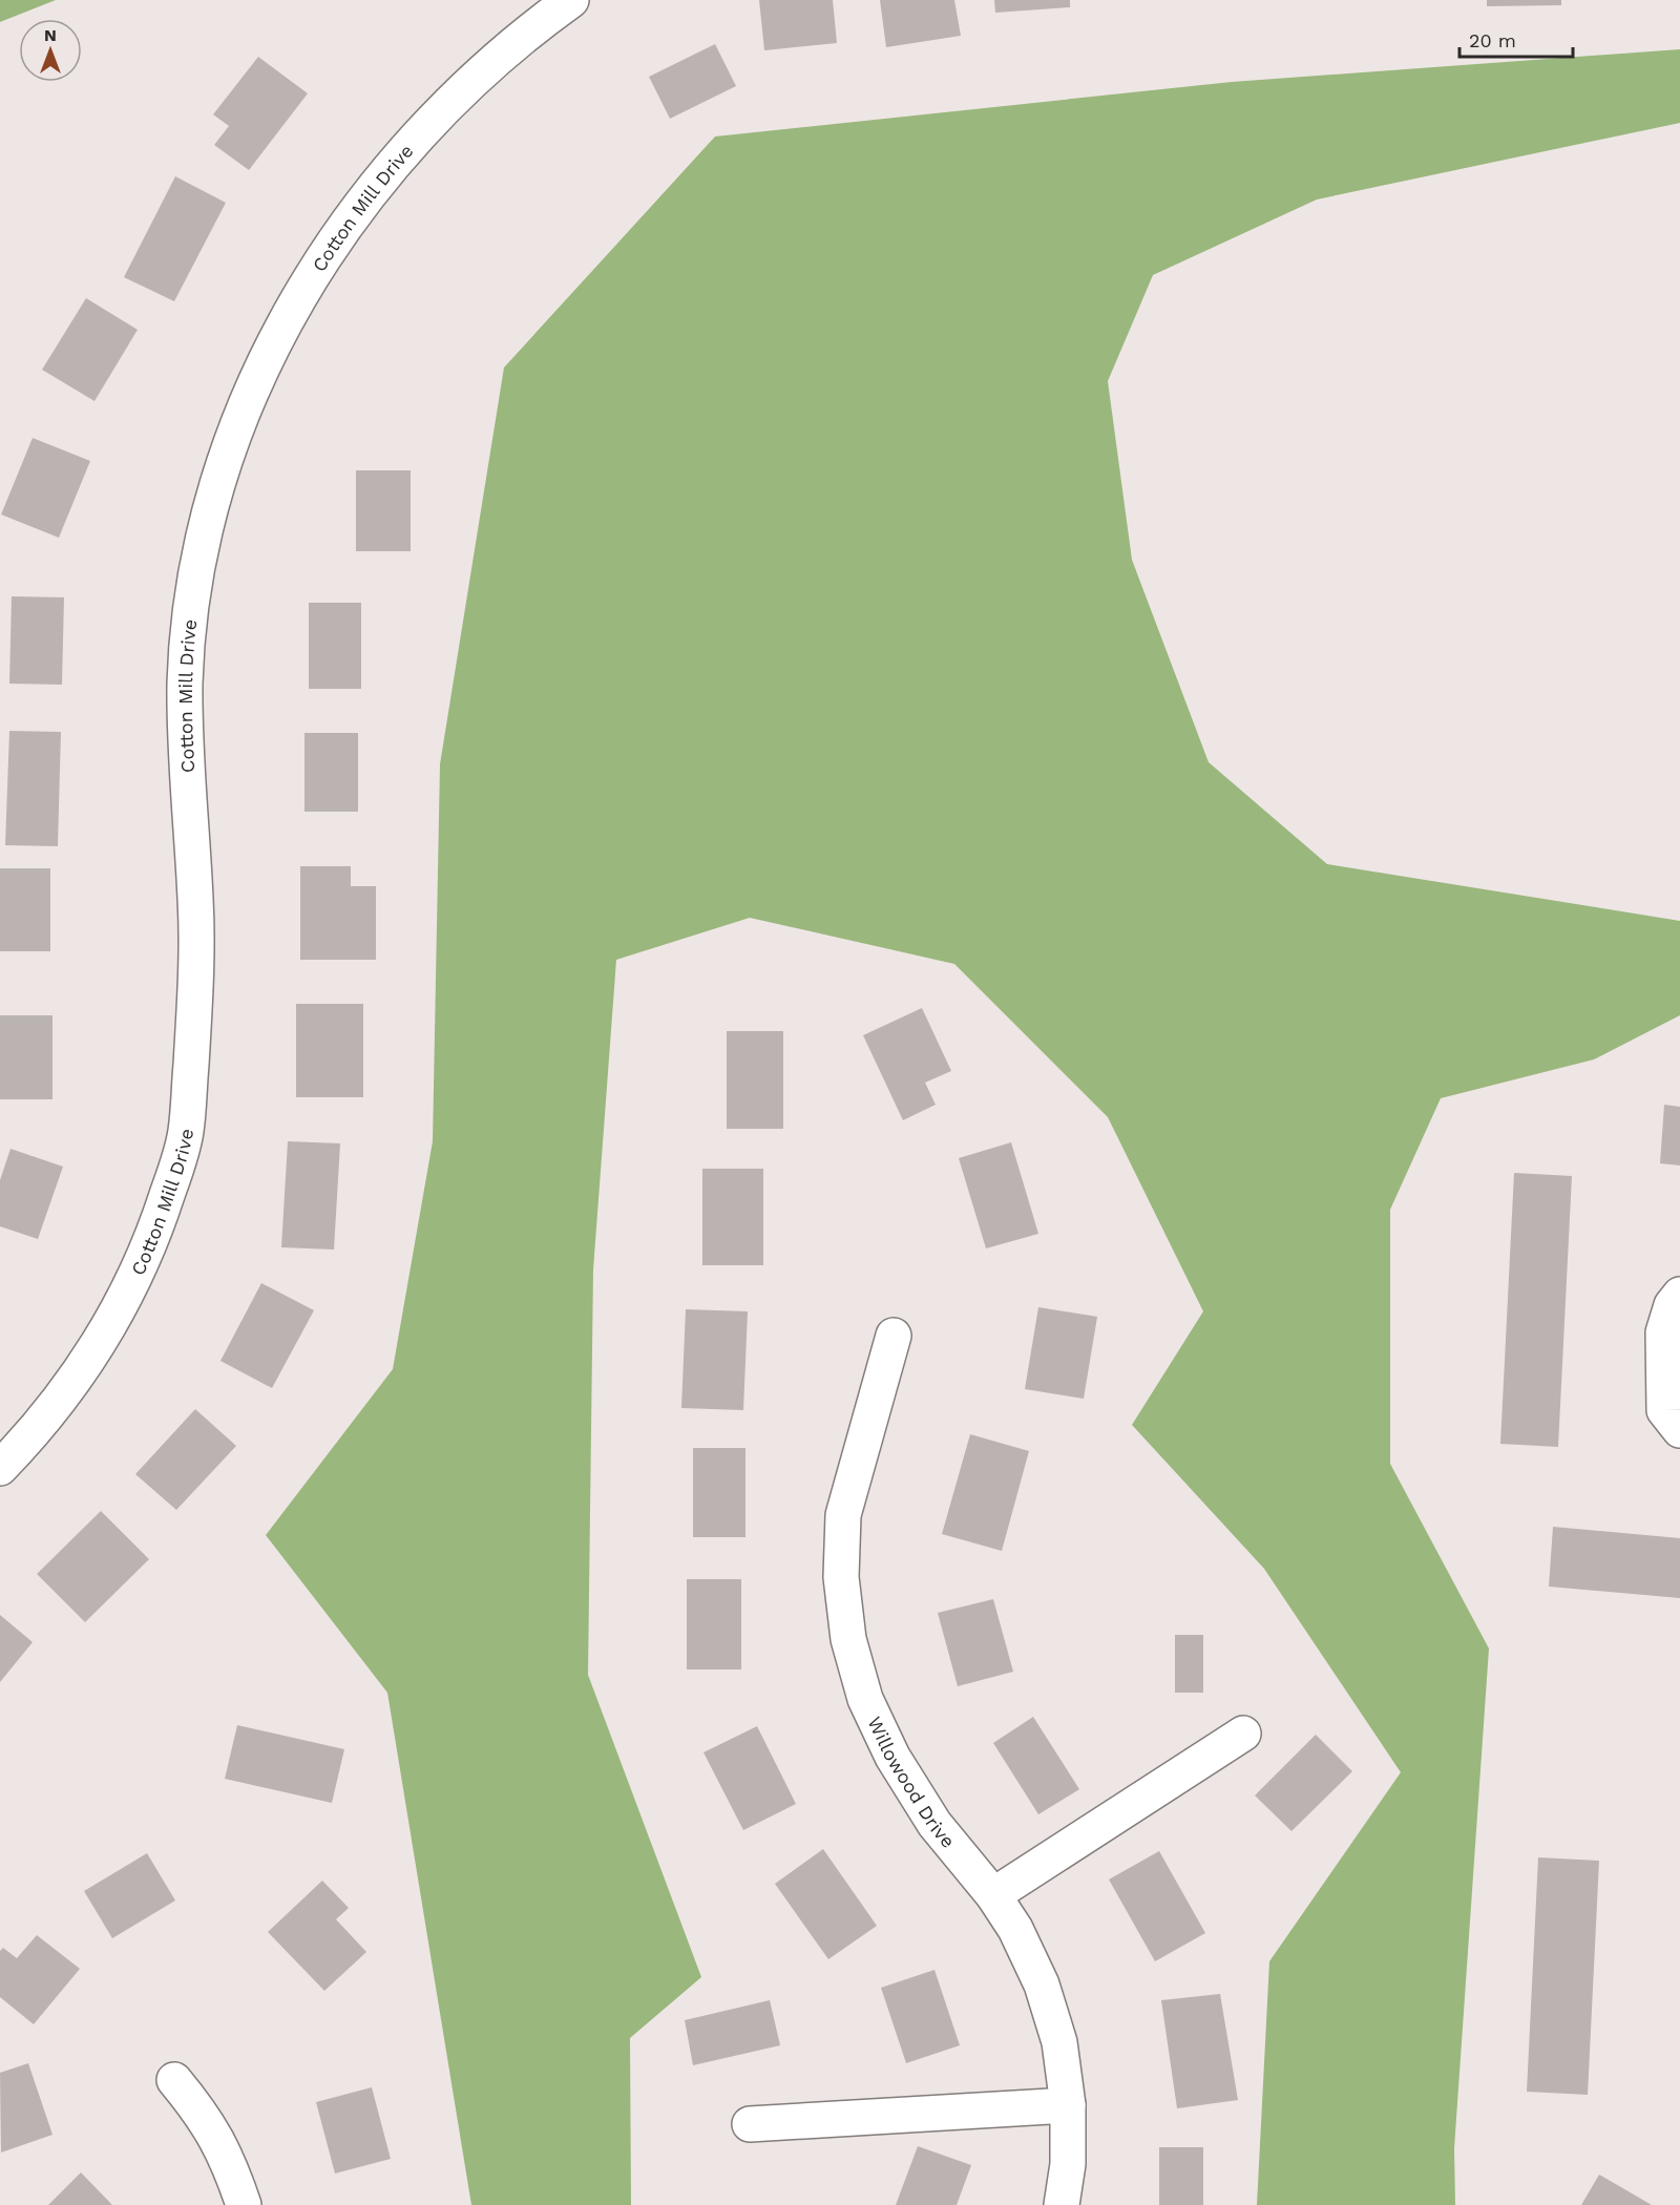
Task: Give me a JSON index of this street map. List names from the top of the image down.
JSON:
{
  "streets": {
    "street": ["Cotton Mill Drive", "Willowood Drive"]
  },
  "scale_bar": "20 m",
  "north": "top"
}
